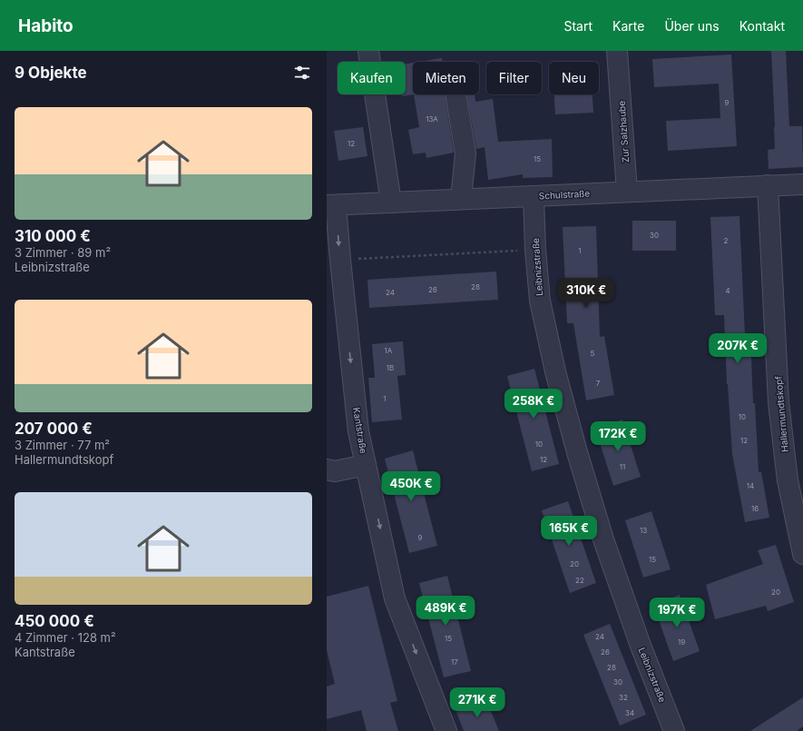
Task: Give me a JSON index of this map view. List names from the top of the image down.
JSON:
{
  "streets": {
    "street": [
      "Zur Salzhaube",
      "Schulstraße",
      "Leibnizstraße",
      "Hallermundtskopf",
      "Kantstraße"
    ]
  },
  "crossings": [
    ["Zur Salzhaube", "Schulstraße"],
    ["Schulstraße", "Leibnizstraße"],
    ["Schulstraße", "Hallermundtskopf"],
    ["Schulstraße", "Kantstraße"]
  ],
  "one_way": ["Kantstraße"],
  "house_numbers": [
    "9",
    "13A",
    "12",
    "15",
    "30",
    "2",
    "1",
    "28",
    "26",
    "4",
    "24",
    "1A",
    "5",
    "1B",
    "7",
    "1",
    "10",
    "12",
    "10",
    "12",
    "11",
    "14",
    "16",
    "13",
    "9",
    "15",
    "20",
    "22",
    "20",
    "24",
    "15",
    "19",
    "26",
    "17",
    "28",
    "30",
    "32",
    "34"
  ],
  "page": {
    "header": "Habito",
    "nav": [
      "Start",
      "Karte",
      "Über uns",
      "Kontakt"
    ],
    "heading": "9 Objekte",
    "chip": [
      "Kaufen",
      "Mieten",
      "Filter",
      "Neu"
    ],
    "list": [
      {
        "name": "310 000 €",
        "note": "3 Zimmer · 89 m² · Leibnizstraße"
      },
      {
        "name": "207 000 €",
        "note": "3 Zimmer · 77 m² · Hallermundtskopf"
      },
      {
        "name": "450 000 €",
        "note": "4 Zimmer · 128 m² · Kantstraße"
      }
    ],
    "price": [
      "310K €",
      "207K €",
      "258K €",
      "172K €",
      "450K €",
      "165K €",
      "489K €",
      "197K €",
      "271K €"
    ]
  }
}
